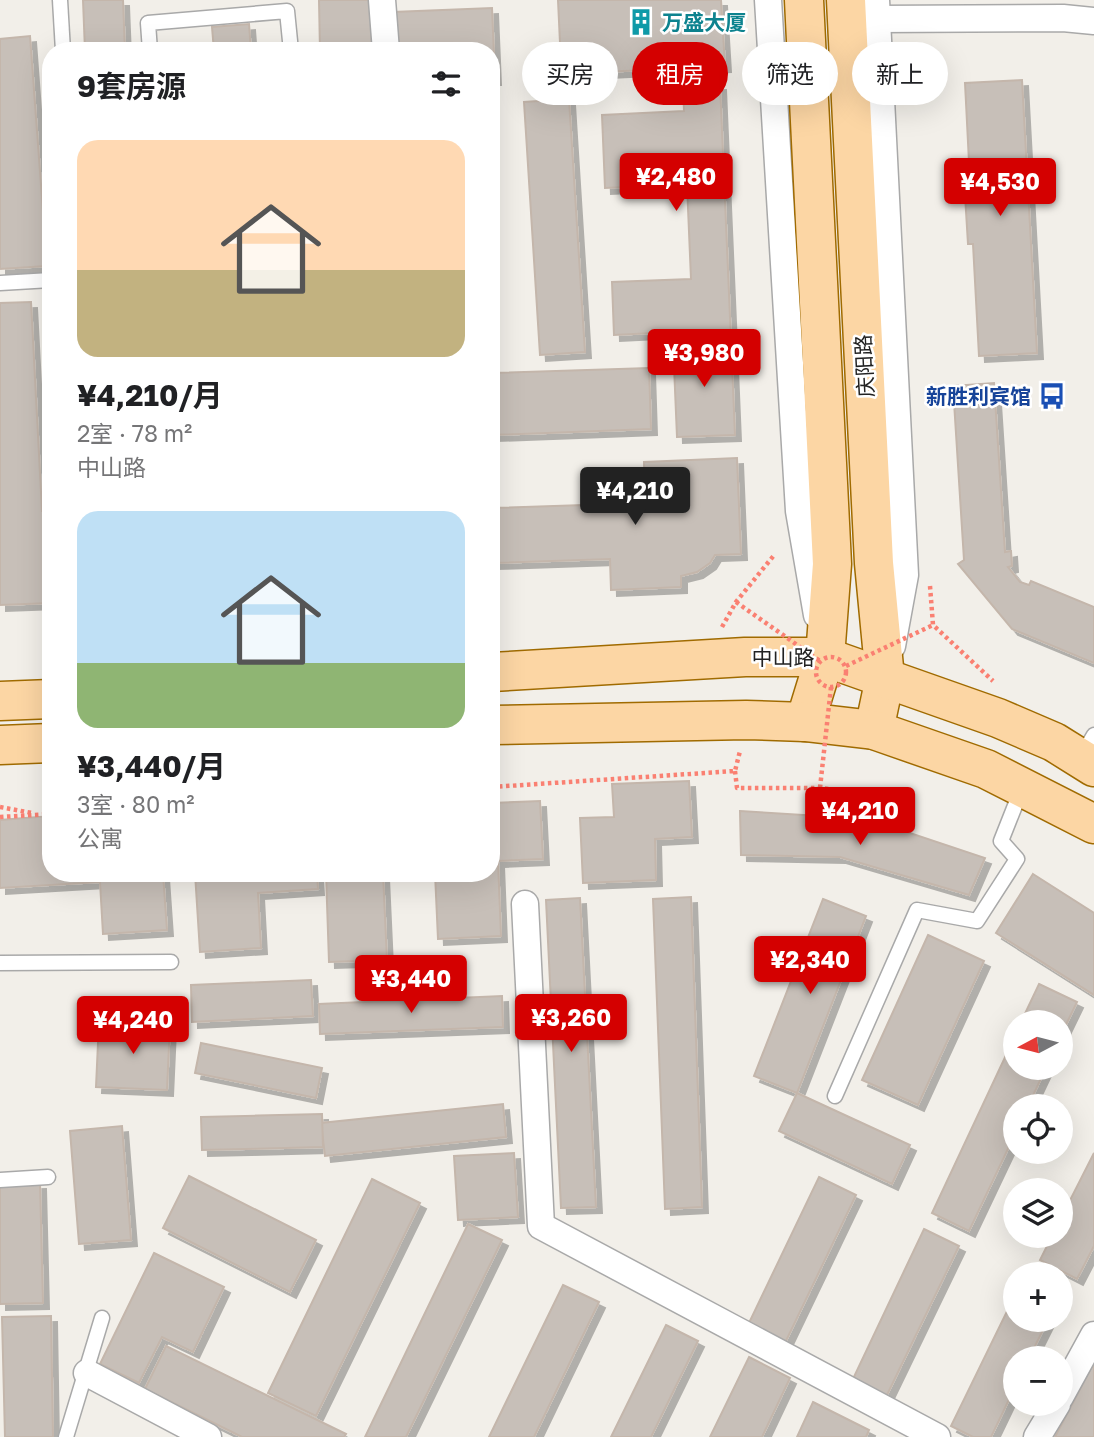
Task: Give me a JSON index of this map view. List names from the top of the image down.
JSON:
{
  "streets": {
    "main road": ["庆阳路", "中山路"]
  },
  "crossings": [
    ["庆阳路", "中山路"]
  ],
  "places": {
    "building": ["万盛大厦"],
    "bus stop": ["新胜利宾馆"]
  },
  "north": "left",
  "page": {
    "chip": [
      "买房",
      "租房",
      "筛选",
      "新上"
    ],
    "heading": "9套房源",
    "list": [
      {
        "name": "¥4,210/月",
        "note": "2室 · 78 m² · 中山路"
      },
      {
        "name": "¥3,440/月",
        "note": "3室 · 80 m² · 公寓"
      }
    ],
    "price": [
      "¥2,480",
      "¥4,530",
      "¥3,980",
      "¥4,210",
      "¥4,210",
      "¥2,340",
      "¥3,440",
      "¥3,260",
      "¥4,240"
    ],
    "map_buttons": ["+", "−"]
  }
}
